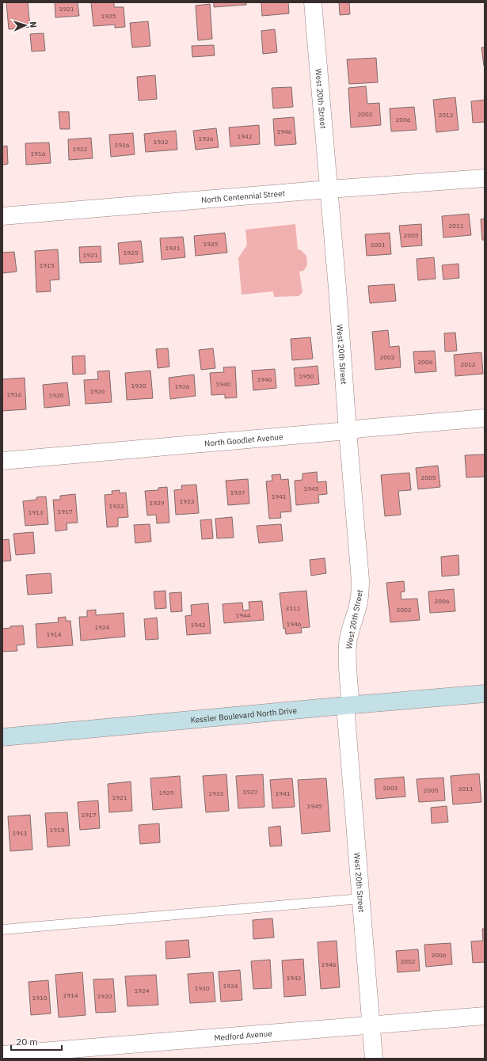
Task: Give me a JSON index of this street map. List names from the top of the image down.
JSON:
{
  "streets": {
    "main road": ["Kessler Boulevard North Drive"],
    "street": [
      "West 20th Street",
      "North Centennial Street",
      "North Goodlet Avenue",
      "Medford Avenue"
    ]
  },
  "crossings": [
    ["West 20th Street", "North Centennial Street"],
    ["West 20th Street", "North Goodlet Avenue"],
    ["West 20th Street", "Kessler Boulevard North Drive"],
    ["West 20th Street", "Medford Avenue"]
  ],
  "house_numbers": [
    "1921",
    "1925",
    "2002",
    "2012",
    "2006",
    "1946",
    "1942",
    "1936",
    "1932",
    "1926",
    "1922",
    "1916",
    "2011",
    "2005",
    "1935",
    "2001",
    "1931",
    "1925",
    "1921",
    "1915",
    "2002",
    "2006",
    "2012",
    "1950",
    "1946",
    "1940",
    "1930",
    "1936",
    "1926",
    "1916",
    "1920",
    "2005",
    "1945",
    "1937",
    "1941",
    "1933",
    "1929",
    "1923",
    "1917",
    "1913",
    "2006",
    "3111",
    "2002",
    "1944",
    "1946",
    "1942",
    "1924",
    "1914",
    "2001",
    "2011",
    "2005",
    "1937",
    "1929",
    "1933",
    "1941",
    "1921",
    "1945",
    "1917",
    "1915",
    "1911",
    "2006",
    "2002",
    "1946",
    "1942",
    "1934",
    "1930",
    "1924",
    "1914",
    "1920",
    "1910"
  ],
  "scale_bar": "20 m",
  "north": "right"
}
